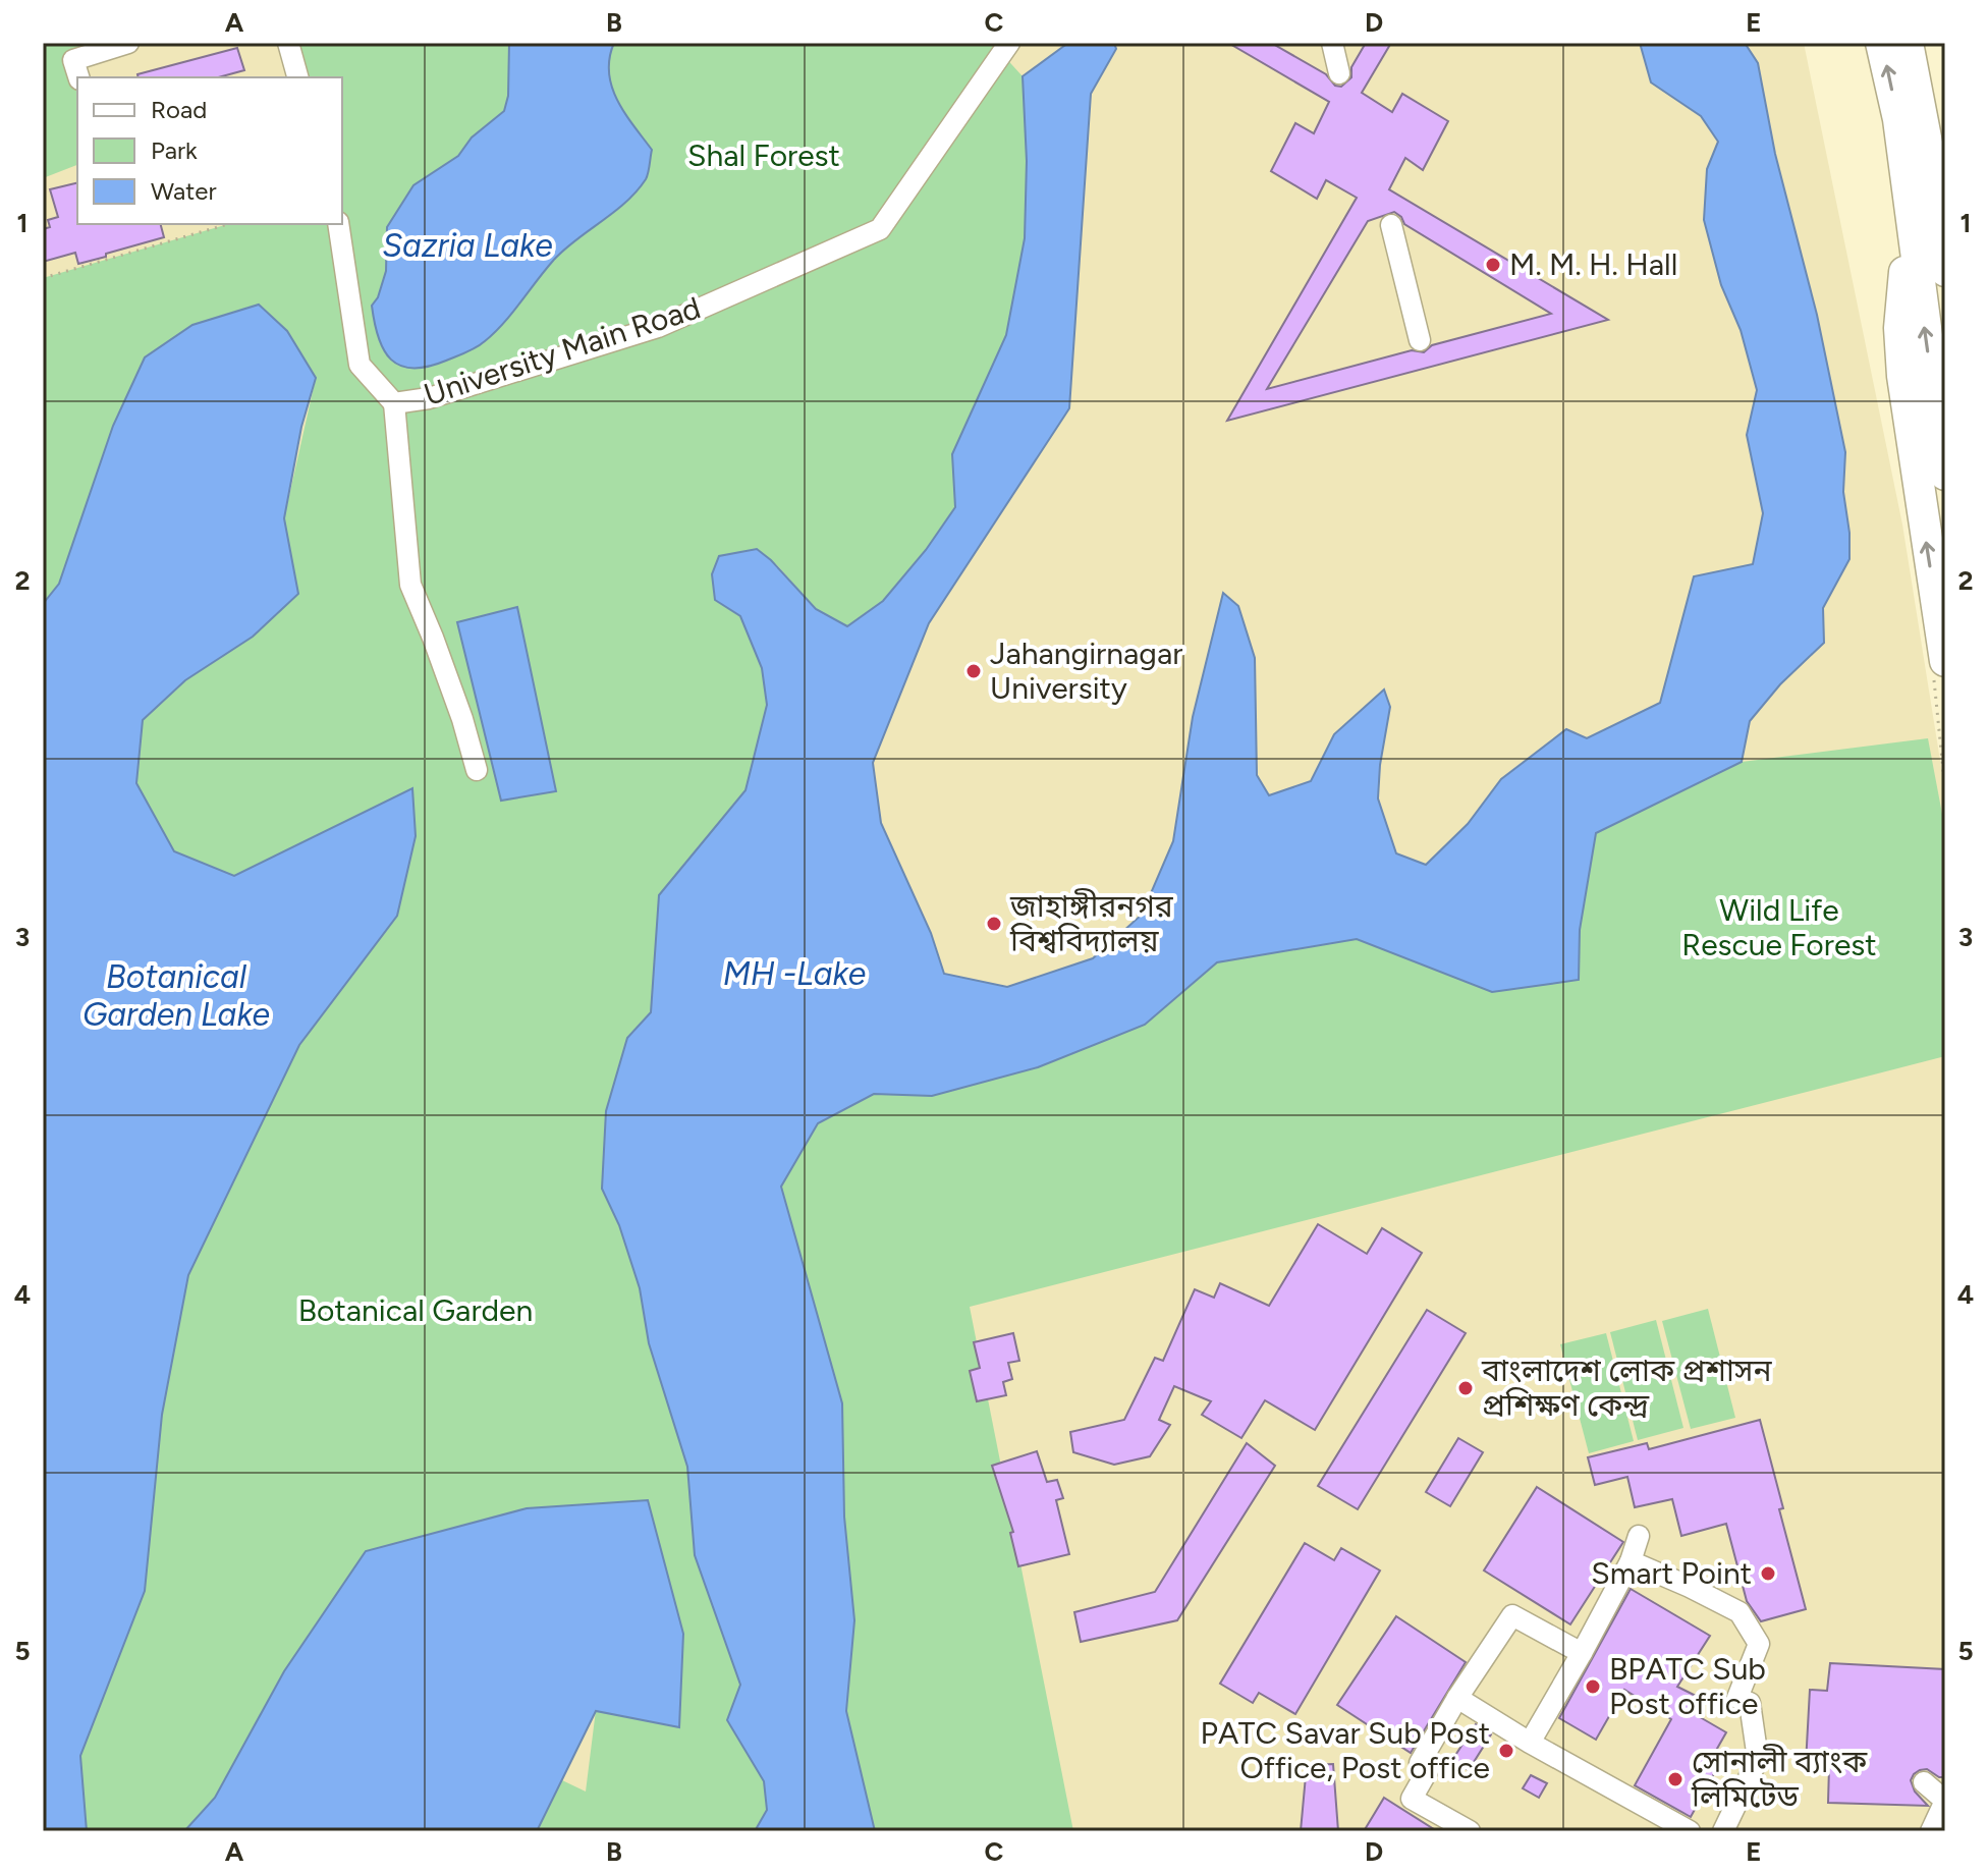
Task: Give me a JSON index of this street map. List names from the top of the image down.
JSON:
{
  "streets": {
    "street": ["University Main Road"]
  },
  "water": ["Sazria Lake", "MH -Lake", "Botanical Garden Lake"],
  "parks": ["Shal Forest", "Wild Life Rescue Forest", "Botanical Garden"],
  "places": [
    "M. M. H. Hall",
    "Jahangirnagar University",
    "জাহাঙ্গীরনগর বিশ্ববিদ্যালয়",
    "বাংলাদেশ লোক প্রশাসন প্রশিক্ষণ কেন্দ্র",
    "Smart Point",
    "BPATC Sub Post office",
    "PATC Savar Sub Post Office, Post office",
    "সোনালী ব্যাংক লিমিটেড"
  ],
  "legend": ["Road", "Park", "Water"],
  "grid": {
    "columns": [
      "A",
      "B",
      "C",
      "D",
      "E"
    ],
    "rows": [
      "1",
      "2",
      "3",
      "4",
      "5"
    ]
  }
}
